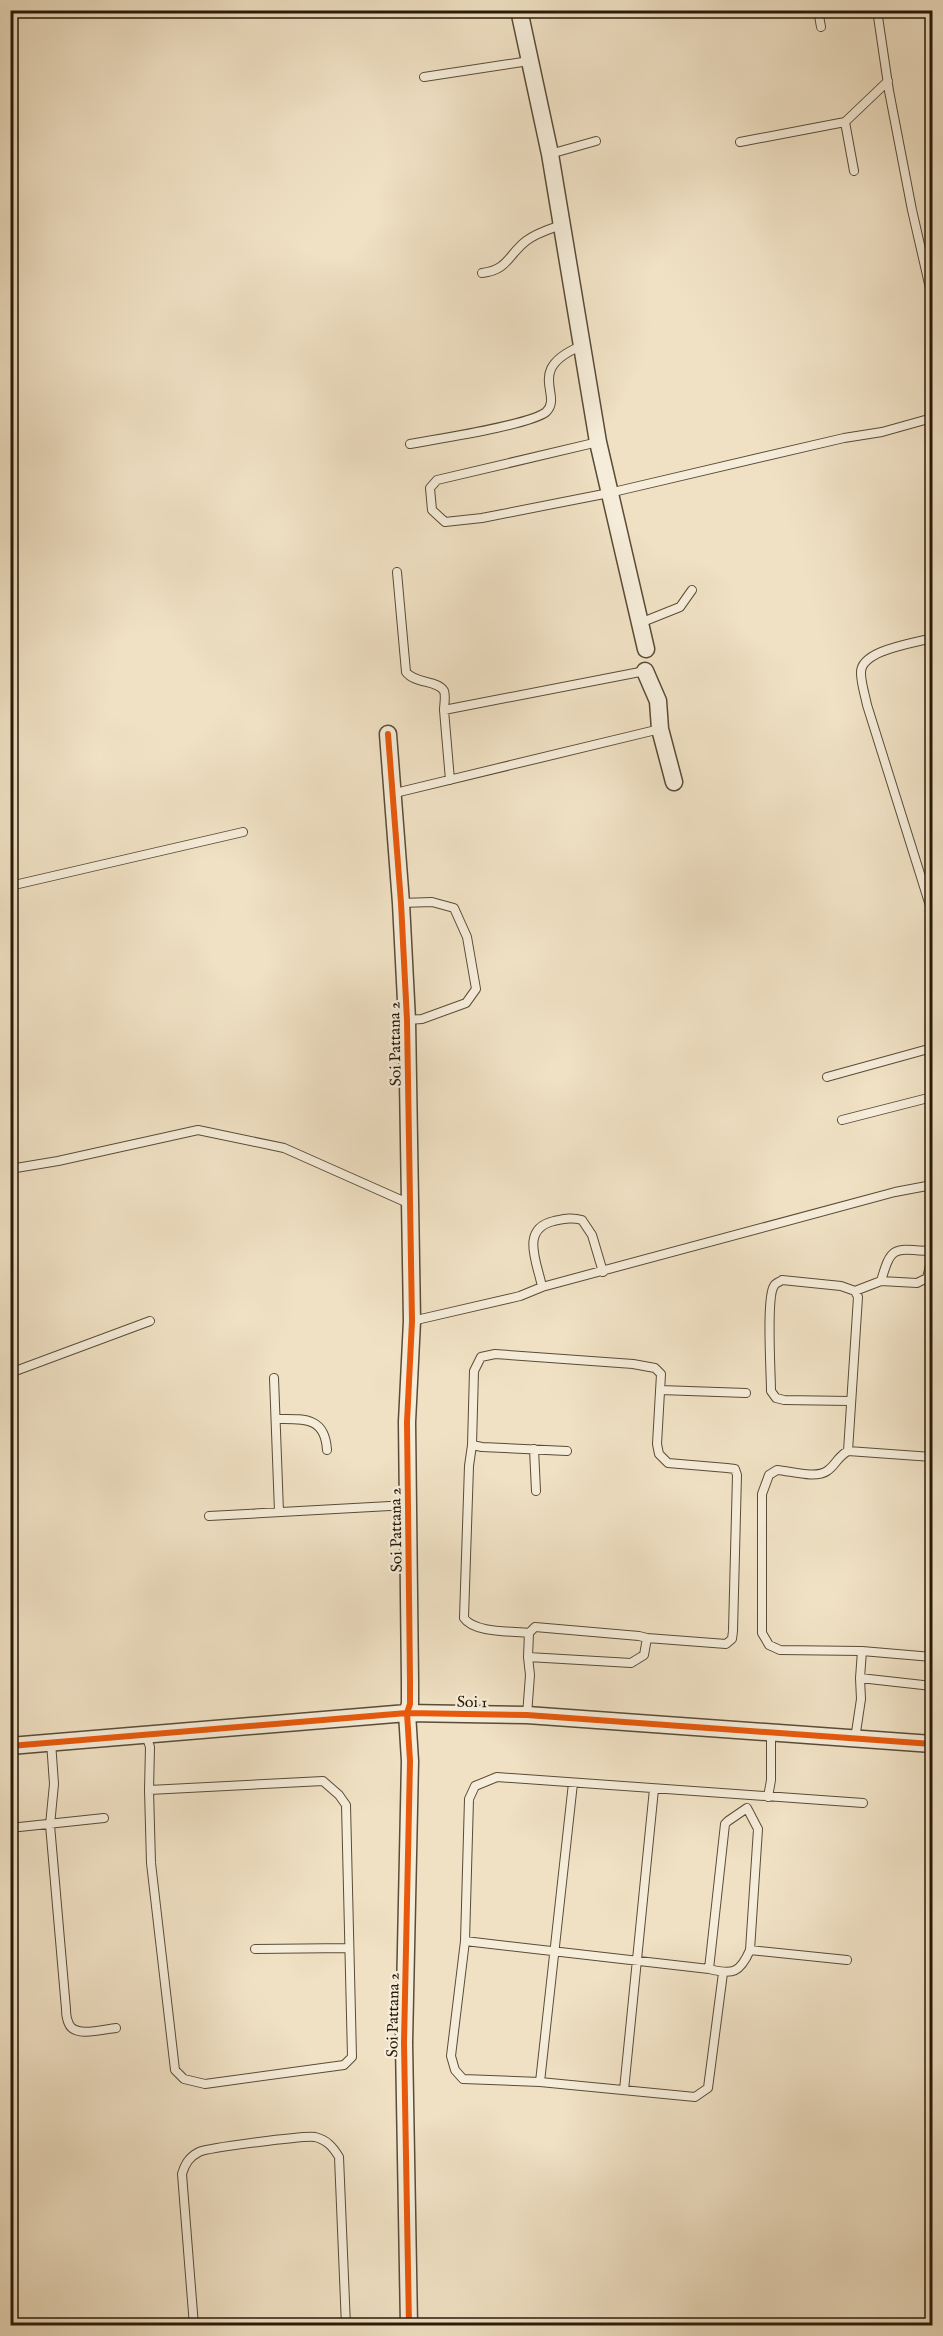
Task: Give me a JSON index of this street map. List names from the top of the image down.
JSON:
{
  "streets": {
    "street": ["Soi Pattana 2", "Soi 1"]
  },
  "crossings": [
    ["Soi Pattana 2", "Soi 1"]
  ]
}
